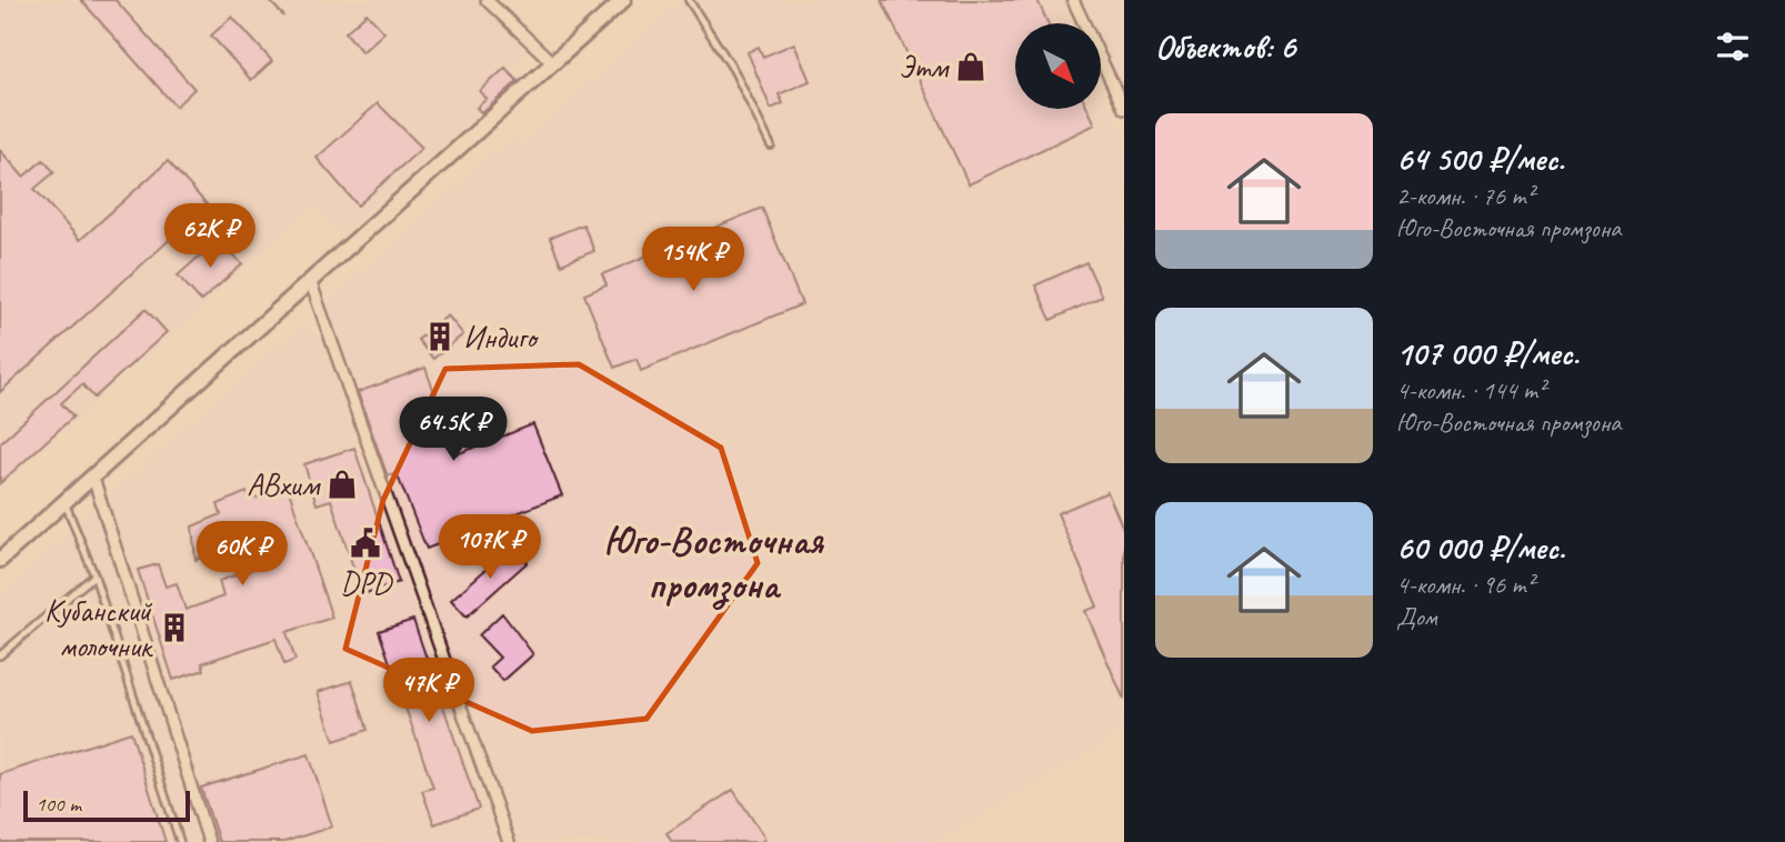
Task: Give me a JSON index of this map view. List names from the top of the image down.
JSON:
{
  "districts": ["Юго-Восточная промзона"],
  "places": {
    "shop": ["Этм", "АВхим"],
    "building": ["Индиго", "Кубанский молочник"],
    "public building": ["DPD"]
  },
  "scale_bar": "100 m",
  "north": "bottom right",
  "page": {
    "heading": "Объектов: 6",
    "list": [
      {
        "name": "64 500 ₽/мес.",
        "note": "2-комн. · 76 m² · Юго-Восточная промзона"
      },
      {
        "name": "107 000 ₽/мес.",
        "note": "4-комн. · 144 m² · Юго-Восточная промзона"
      },
      {
        "name": "60 000 ₽/мес.",
        "note": "4-комн. · 96 m² · Дом"
      }
    ],
    "price": [
      "62K ₽",
      "154K ₽",
      "64.5K ₽",
      "107K ₽",
      "60K ₽",
      "47K ₽"
    ],
    "scale": "100 m"
  }
}
